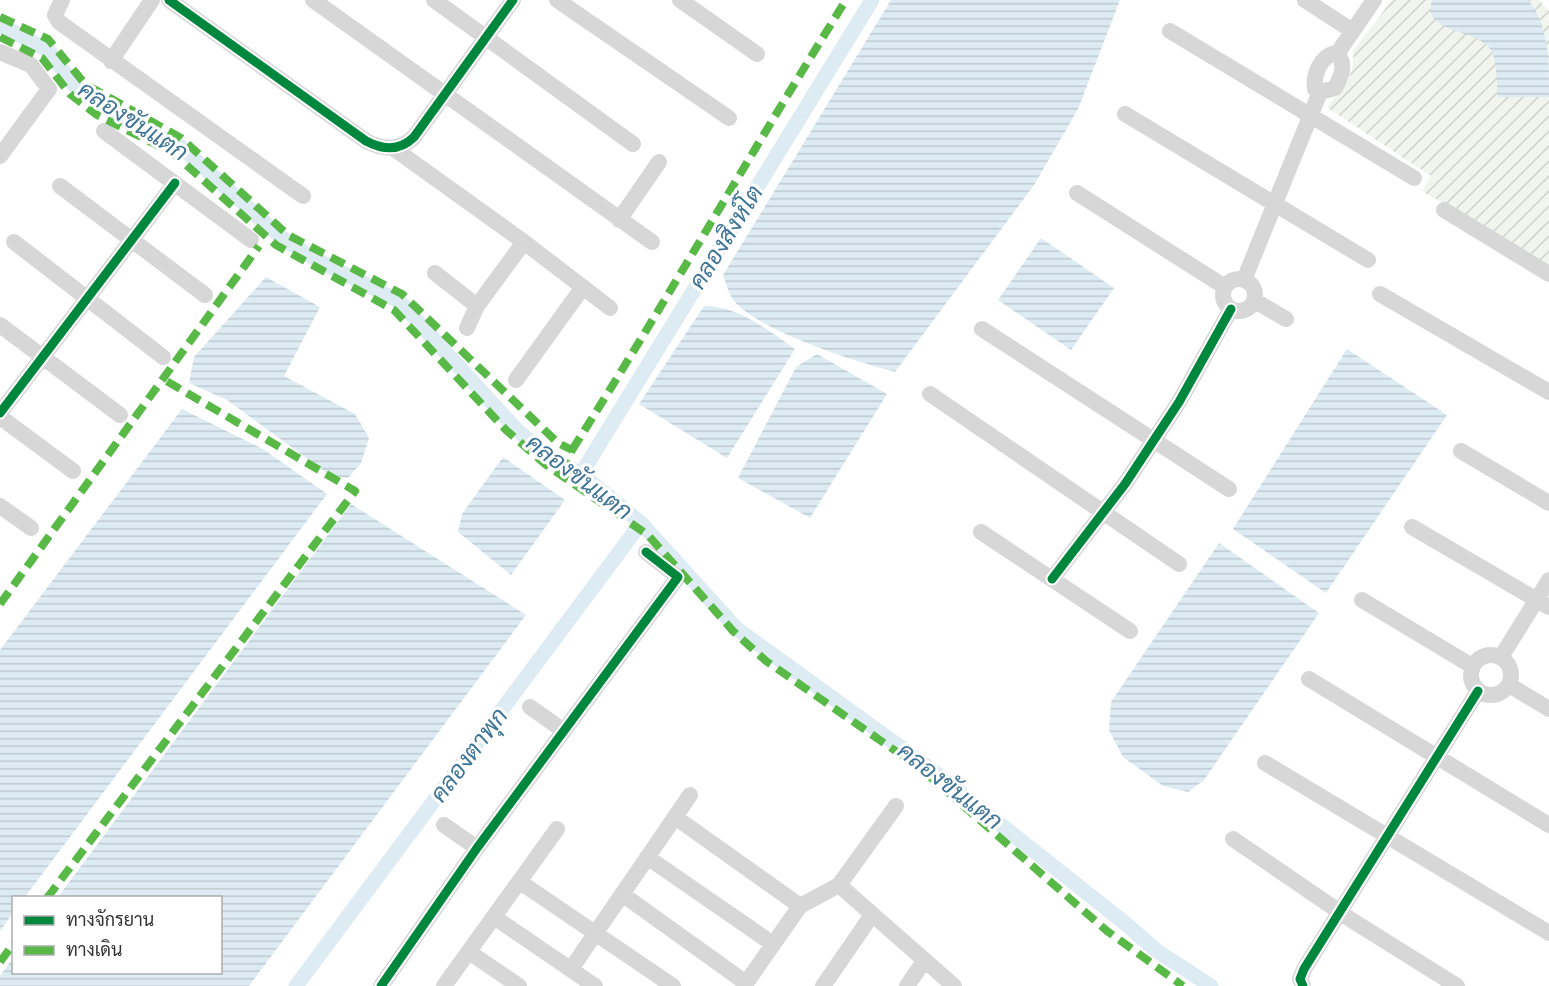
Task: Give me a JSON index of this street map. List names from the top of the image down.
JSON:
{
  "water": ["คลองขันแตก", "คลองสิงห์โต", "คลองตาพุก"],
  "legend": ["ทางจักรยาน", "ทางเดิน"]
}
